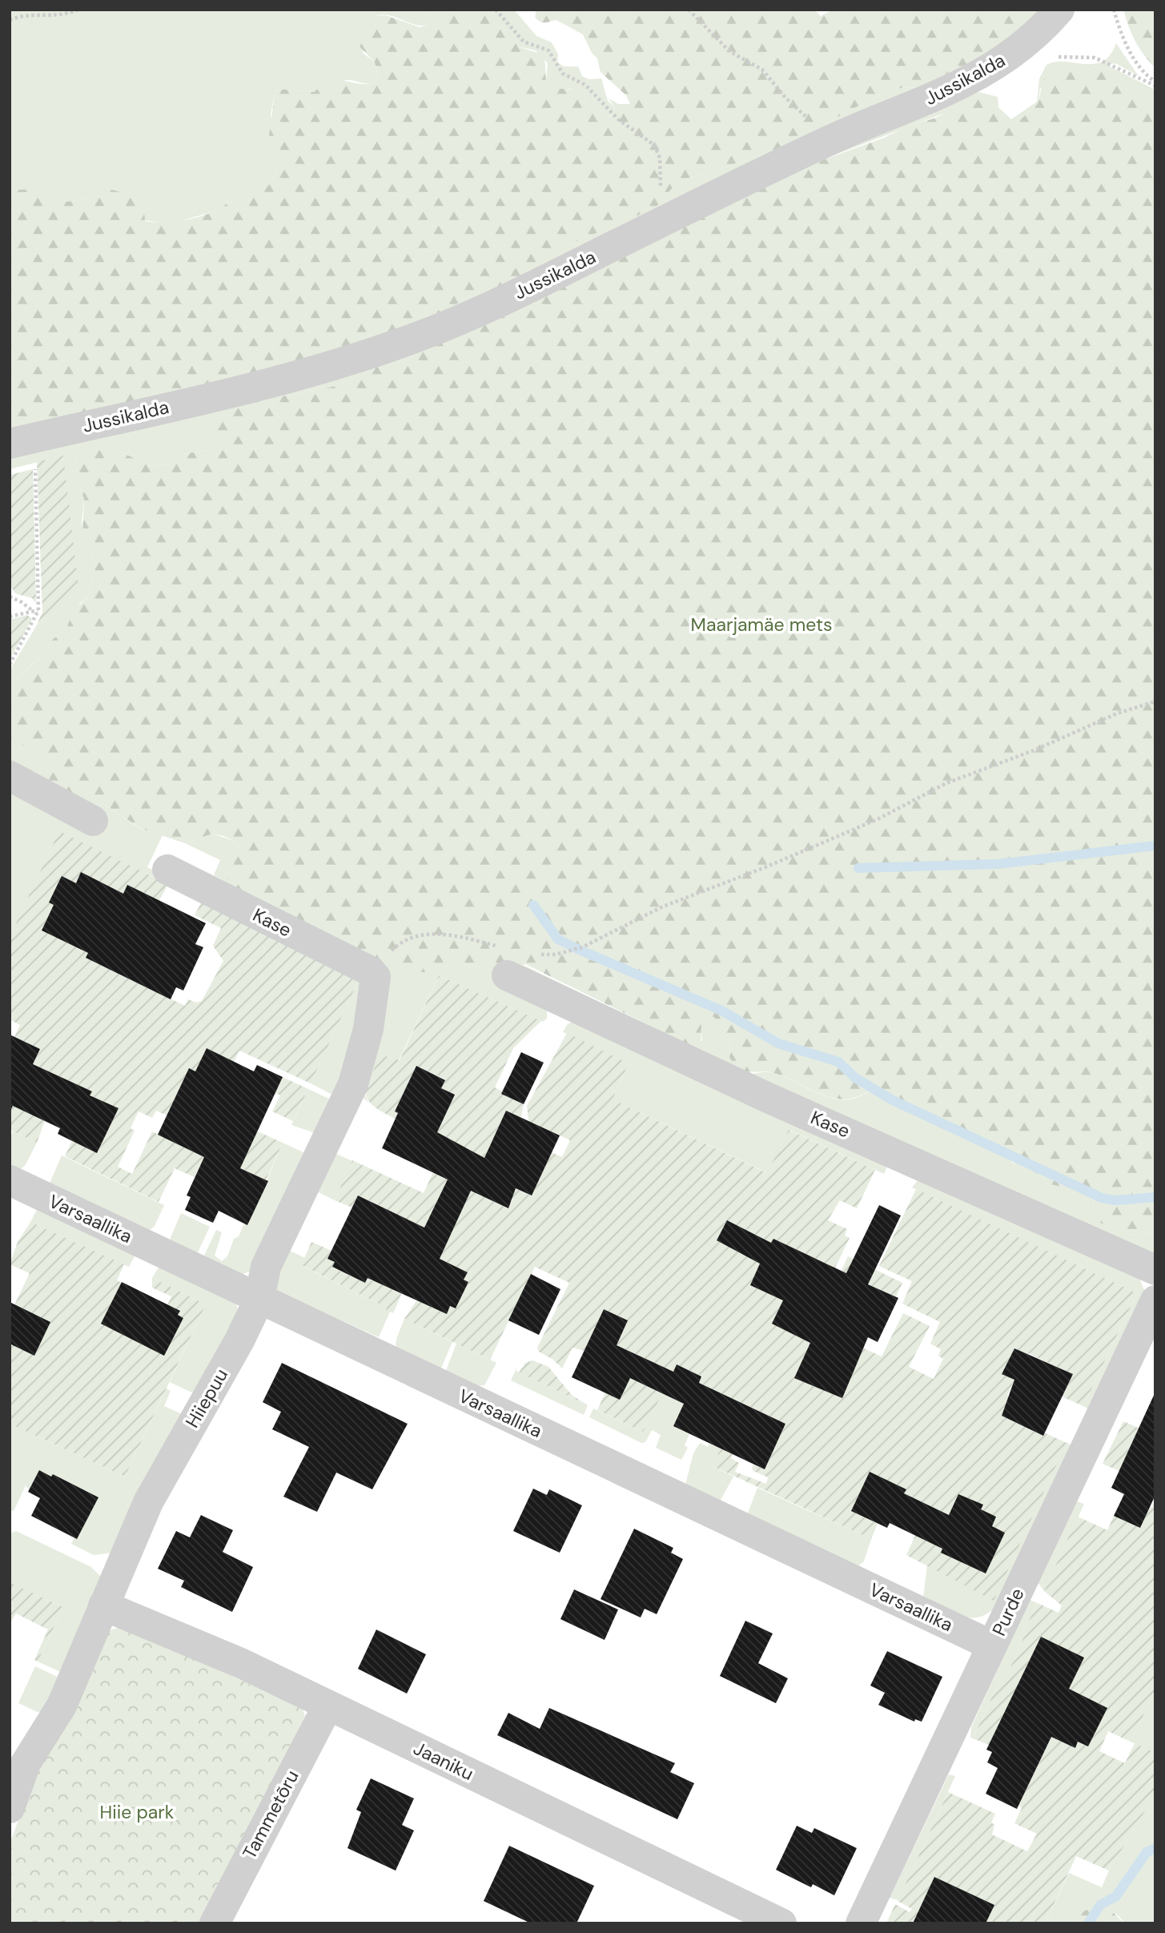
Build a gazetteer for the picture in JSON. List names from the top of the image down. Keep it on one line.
{"streets":{"street":["Jussikalda","Kase","Varsaallika","Hiiepuu","Purde","Jaaniku","Tammetõru"]},"crossings":[["Kase","Hiiepuu"],["Varsaallika","Hiiepuu"],["Varsaallika","Purde"],["Hiiepuu","Jaaniku"],["Jaaniku","Tammetõru"]],"parks":["Maarjamäe mets","Hiie park"]}
